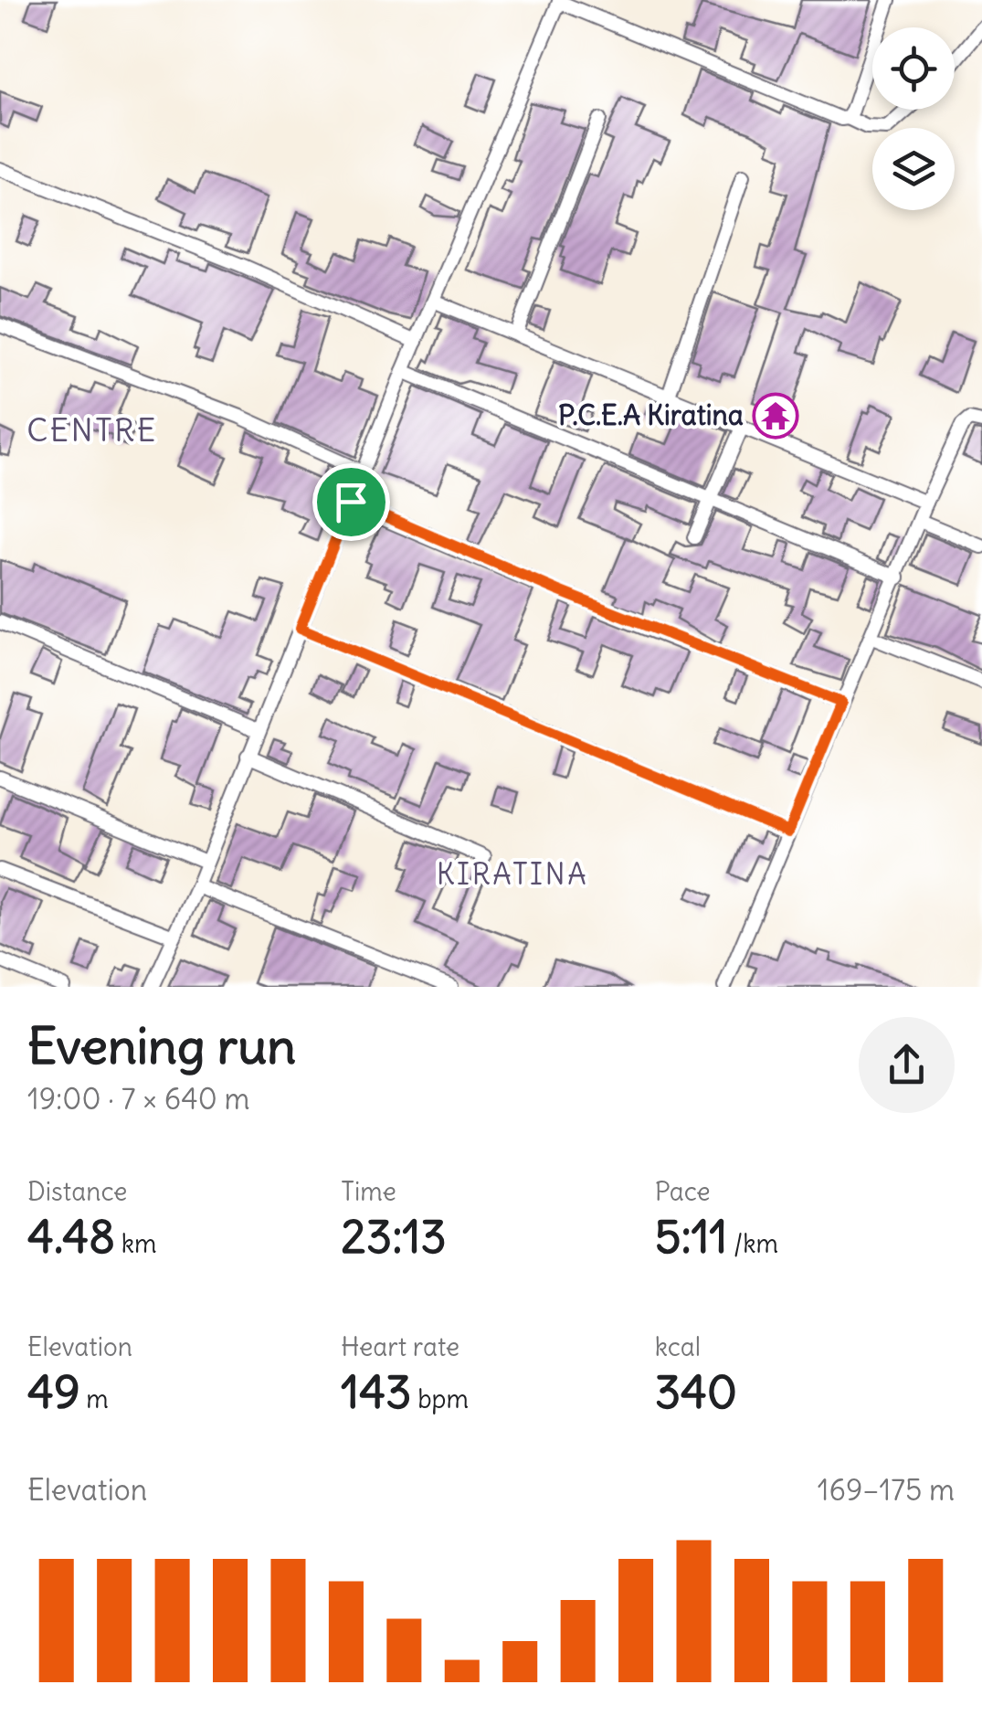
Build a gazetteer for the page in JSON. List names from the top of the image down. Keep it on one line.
{"districts":["CENTRE","KIRATINA"],"places":{"temple":["P.C.E.A Kiratina"]},"page":{"heading":["Evening run","19:00 · 7 × 640 m"],"stats":[["Distance","4.48 km"],["Time","23:13"],["Pace","5:11 /km"],["Elevation","49 m"],["Heart rate","143 bpm"],["kcal","340"]],"chart":["Elevation","169–175 m"]}}
